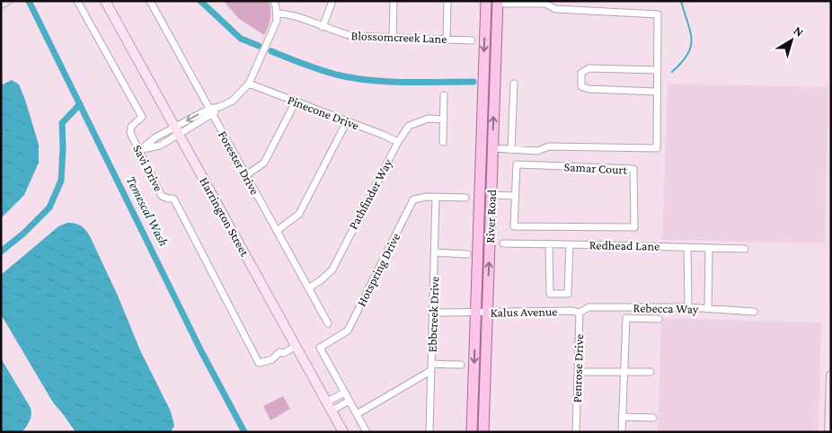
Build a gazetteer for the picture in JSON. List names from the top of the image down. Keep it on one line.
{"streets":{"main road":["River Road"],"street":["Blossomcreek Lane","Pinecone Drive","Forester Drive","Savi Drive","Samar Court","Pathfinder Way","Harrington Street","Redhead Lane","Hotspring Drive","Rebecca Way","Kalus Avenue","Ebbcreek Drive","Penrose Drive"]},"crossings":[["Pinecone Drive","Pathfinder Way"],["Forester Drive","Pathfinder Way"],["Savi Drive","Harrington Street"],["River Road","Kalus Avenue"],["Hotspring Drive","Ebbcreek Drive"],["Rebecca Way","Kalus Avenue"],["Rebecca Way","Penrose Drive"],["Kalus Avenue","Ebbcreek Drive"],["Kalus Avenue","Penrose Drive"]],"water":["Temescal Wash"],"north":"top right"}
